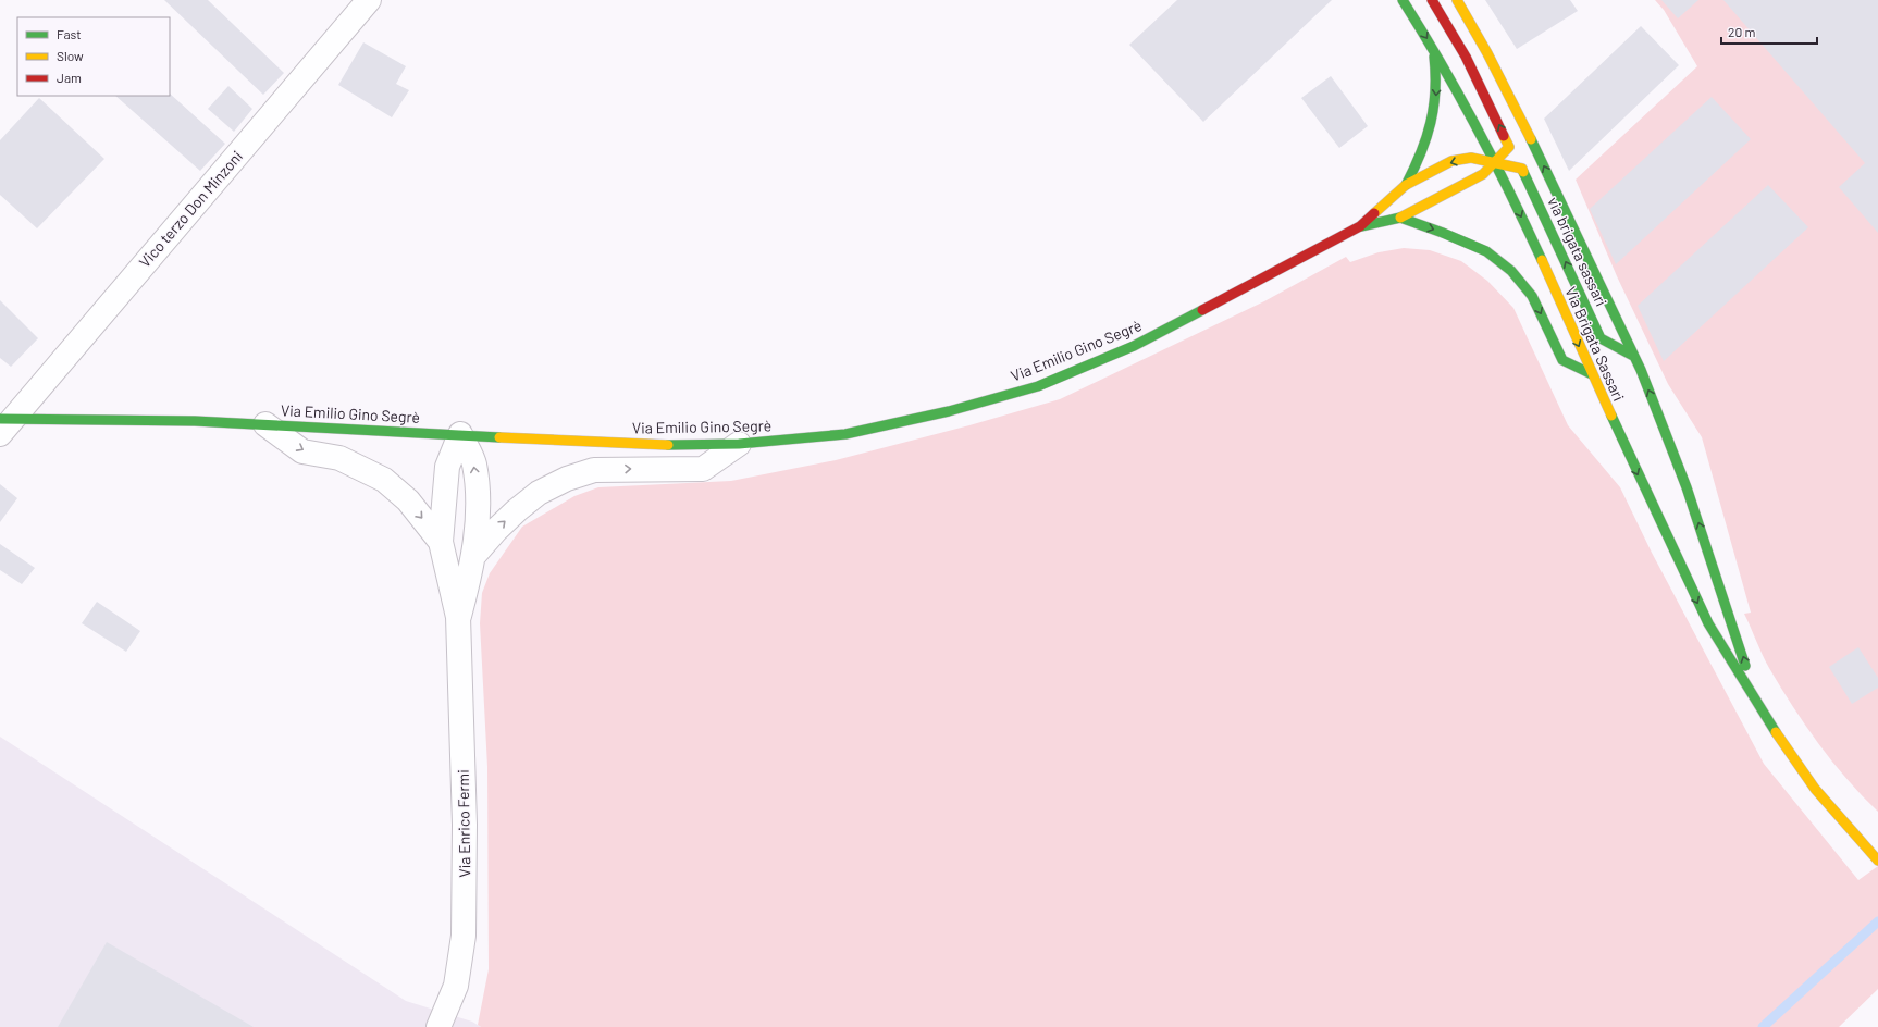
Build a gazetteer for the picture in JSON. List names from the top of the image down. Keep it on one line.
{"streets":{"street":["Vico terzo Don Minzoni","via brigata sassari","Via Brigata Sassari","Via Emilio Gino Segrè","Via Enrico Fermi"]},"crossings":[["Vico terzo Don Minzoni","Via Emilio Gino Segrè"],["via brigata sassari","Via Brigata Sassari"]],"legend":["Fast","Slow","Jam"],"scale_bar":"20 m"}
